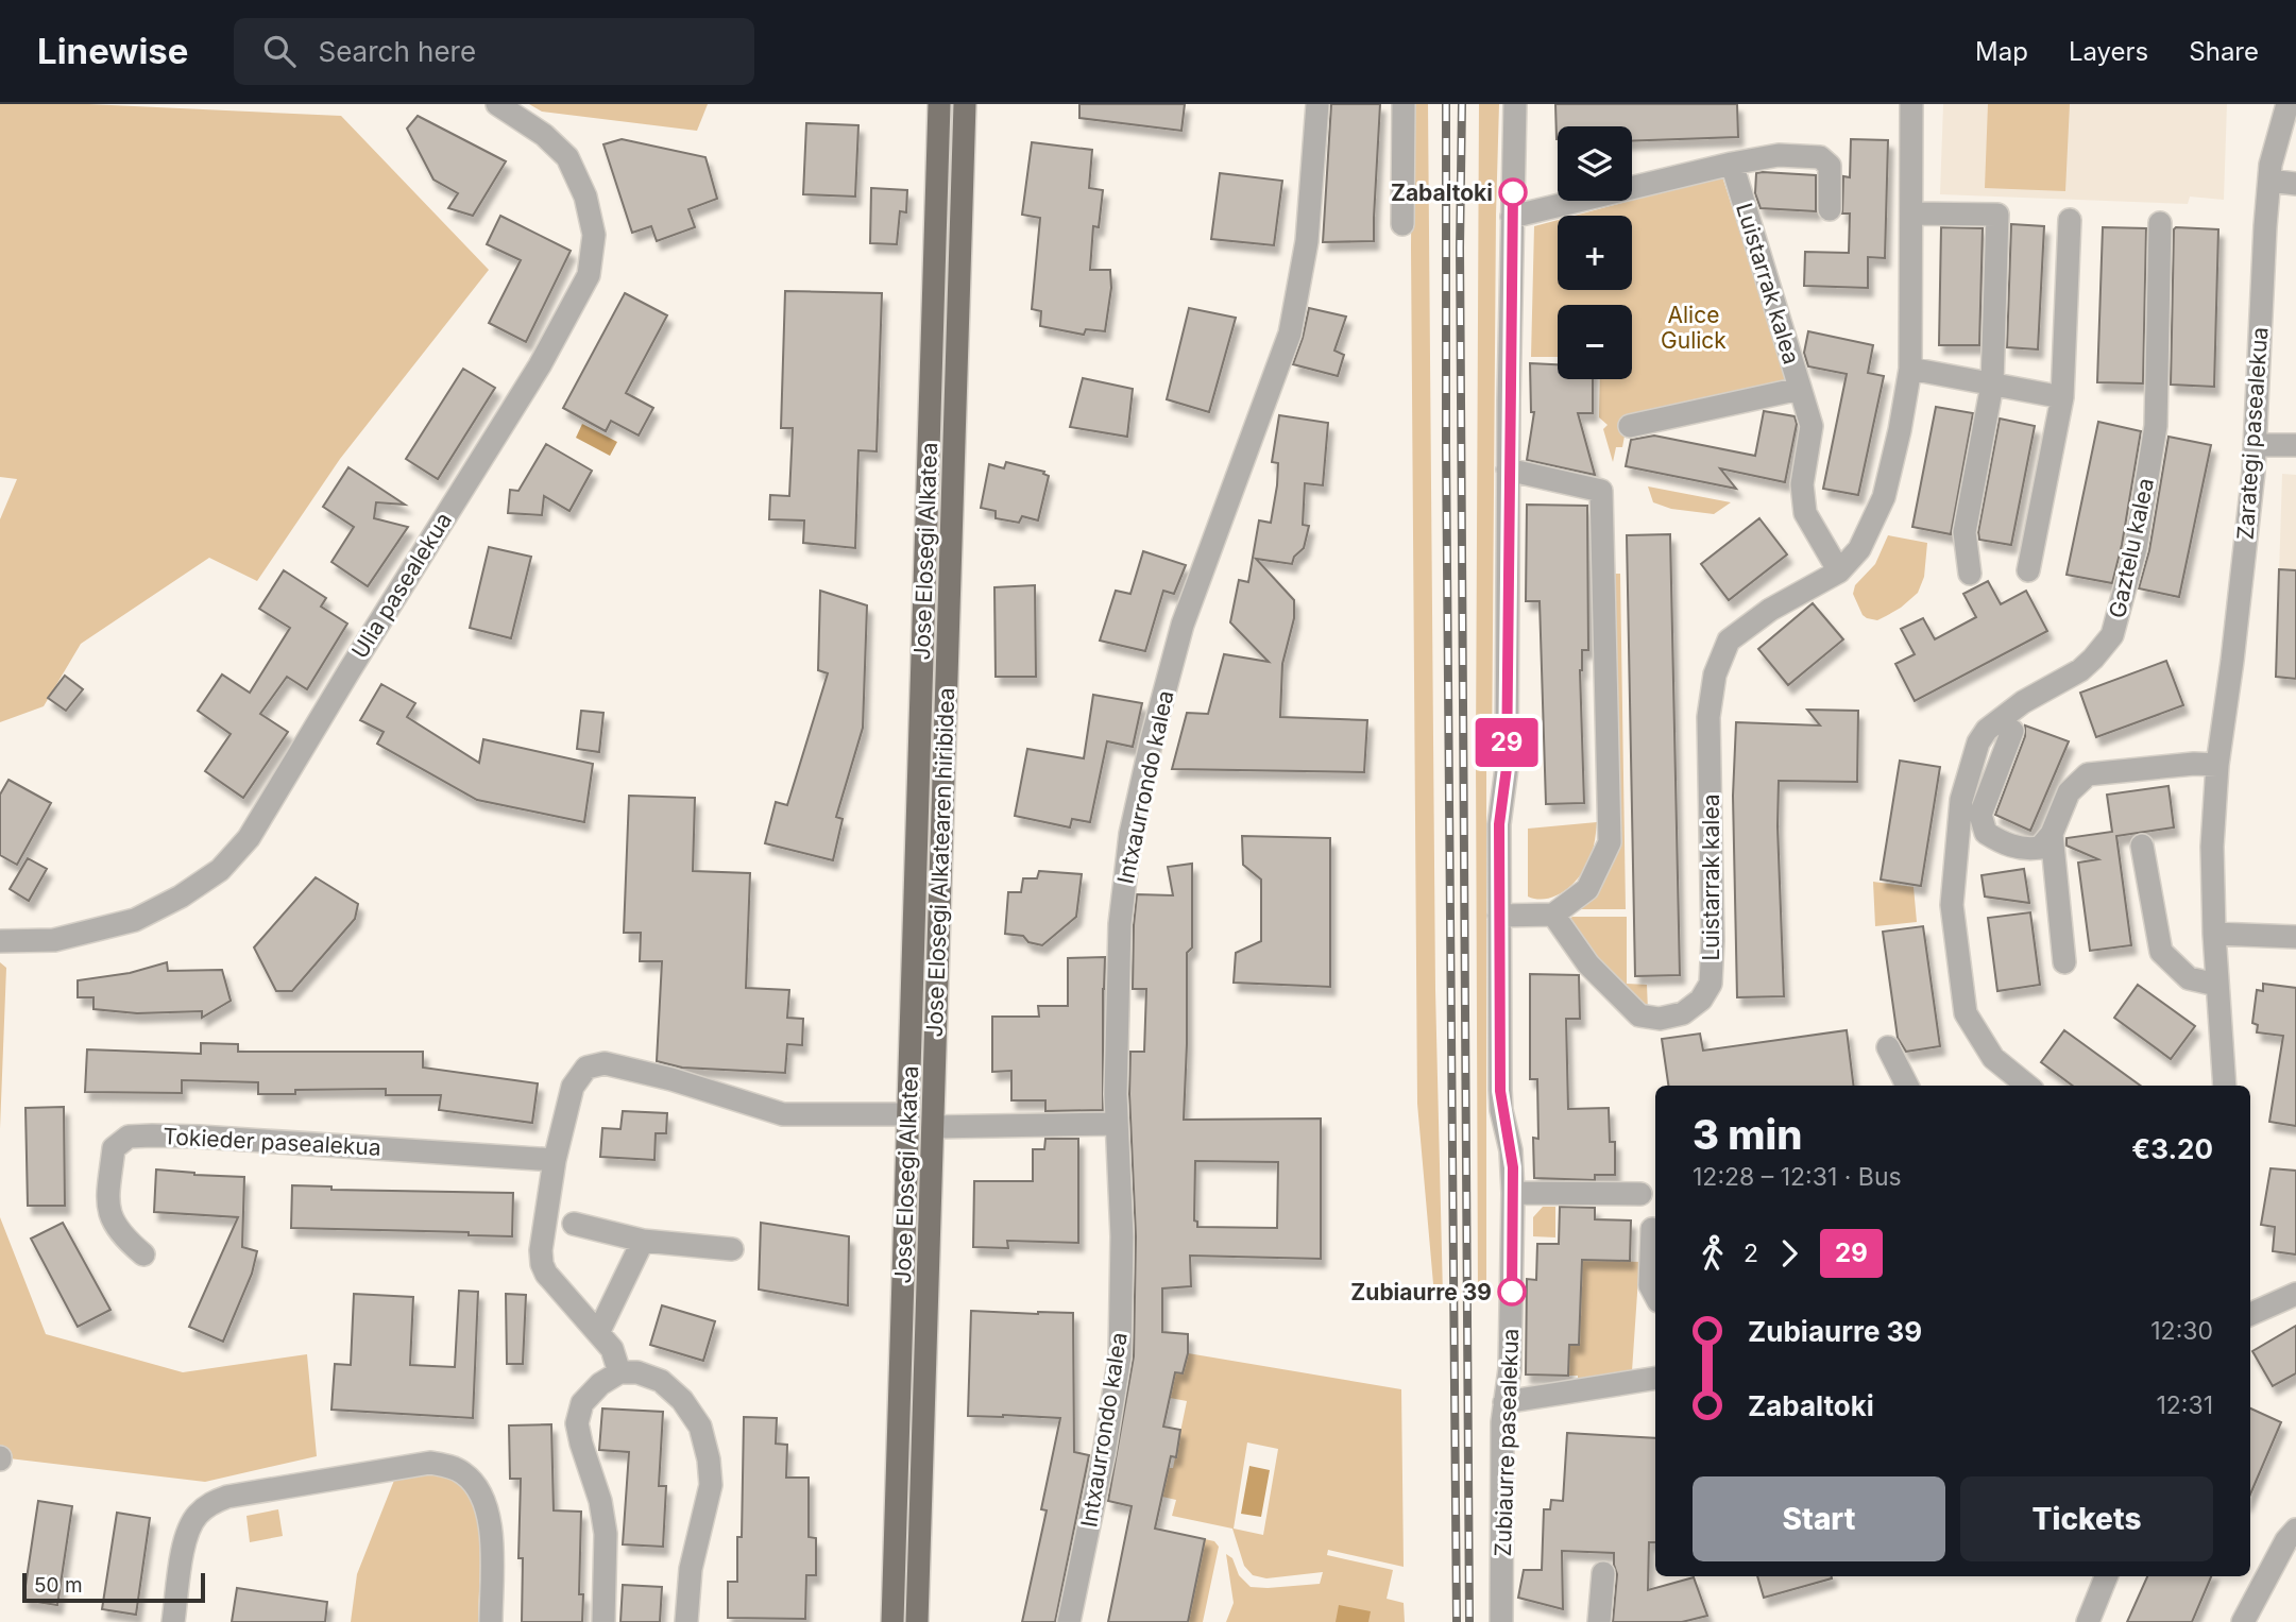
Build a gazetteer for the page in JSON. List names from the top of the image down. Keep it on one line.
{"streets":{"main road":["Jose Elosegi Alkatea","Jose Elosegi Alkatearen hiribidea"],"street":["Luistarrak kalea","Zarategi pasealekua","Gaztelu kalea","Ulia pasealekua","Intxaurrondo kalea","Tokieder pasealekua","Zubiaurre pasealekua"]},"parks":["Alice Gulick"],"places":["Zabaltoki","Zubiaurre 39"],"lines":["bus line 29"],"scale_bar":"50 m","page":{"header":"Linewise","search":"Search here","nav":["Map","Layers","Share"],"on_map":"29","map_buttons":["+","−"],"heading":["3 min","12:28 – 12:31 · Bus","€3.20"],"legs":["2","29"],"list":[{"name":"Zubiaurre 39","value":"12:30"},{"name":"Zabaltoki","value":"12:31"}],"buttons":["Start","Tickets"],"scale":"50 m"}}
